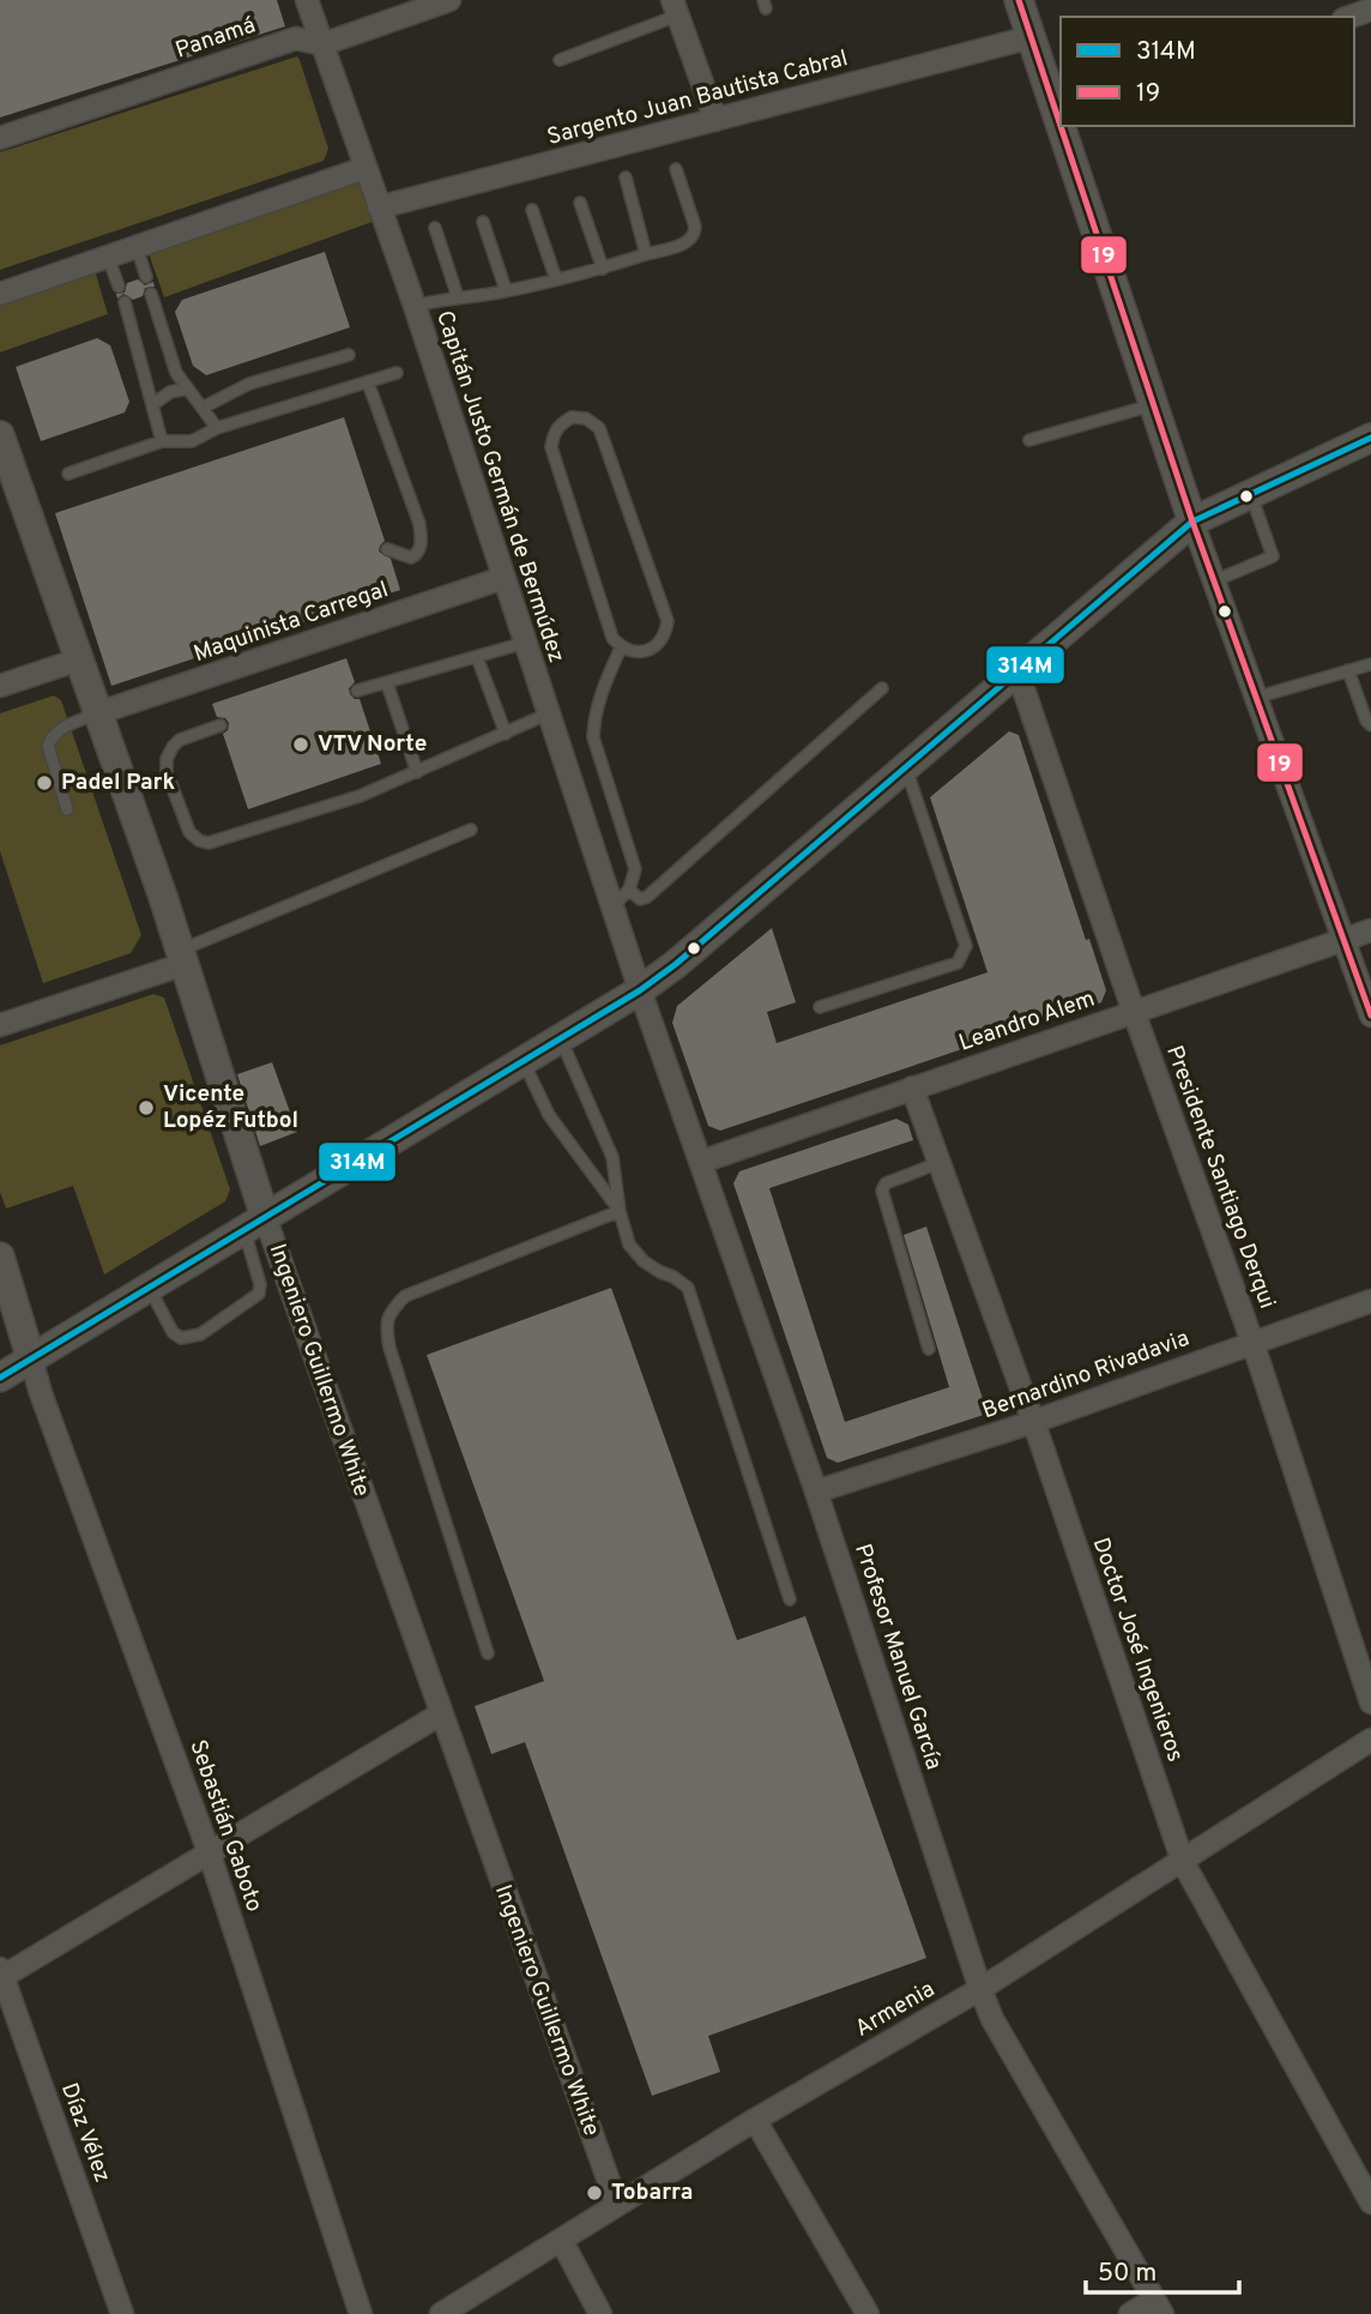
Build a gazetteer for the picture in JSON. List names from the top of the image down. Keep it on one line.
{"streets":{"main road":["Ingeniero Guillermo White"],"street":["Panamá","Sargento Juan Bautista Cabral","Capitán Justo Germán de Bermúdez","Maquinista Carregal","Leandro Alem","Presidente Santiago Derqui","Bernardino Rivadavia","Doctor José Ingenieros","Profesor Manuel García","Sebastián Gaboto","Armenia","Díaz Vélez"]},"crossings":[["Panamá","Capitán Justo Germán de Bermúdez"],["Sargento Juan Bautista Cabral","Capitán Justo Germán de Bermúdez"],["Capitán Justo Germán de Bermúdez","Maquinista Carregal"],["Capitán Justo Germán de Bermúdez","Profesor Manuel García"],["Maquinista Carregal","Ingeniero Guillermo White"],["Leandro Alem","Presidente Santiago Derqui"],["Leandro Alem","Doctor José Ingenieros"],["Leandro Alem","Profesor Manuel García"],["Presidente Santiago Derqui","Bernardino Rivadavia"],["Ingeniero Guillermo White","Armenia"],["Bernardino Rivadavia","Doctor José Ingenieros"],["Bernardino Rivadavia","Profesor Manuel García"],["Doctor José Ingenieros","Armenia"],["Profesor Manuel García","Armenia"]],"places":["VTV Norte","Padel Park","Vicente Lopéz Futbol","Tobarra"],"lines":["transit line 19","transit line 314M"],"legend":["314M","19"],"scale_bar":"50 m"}
